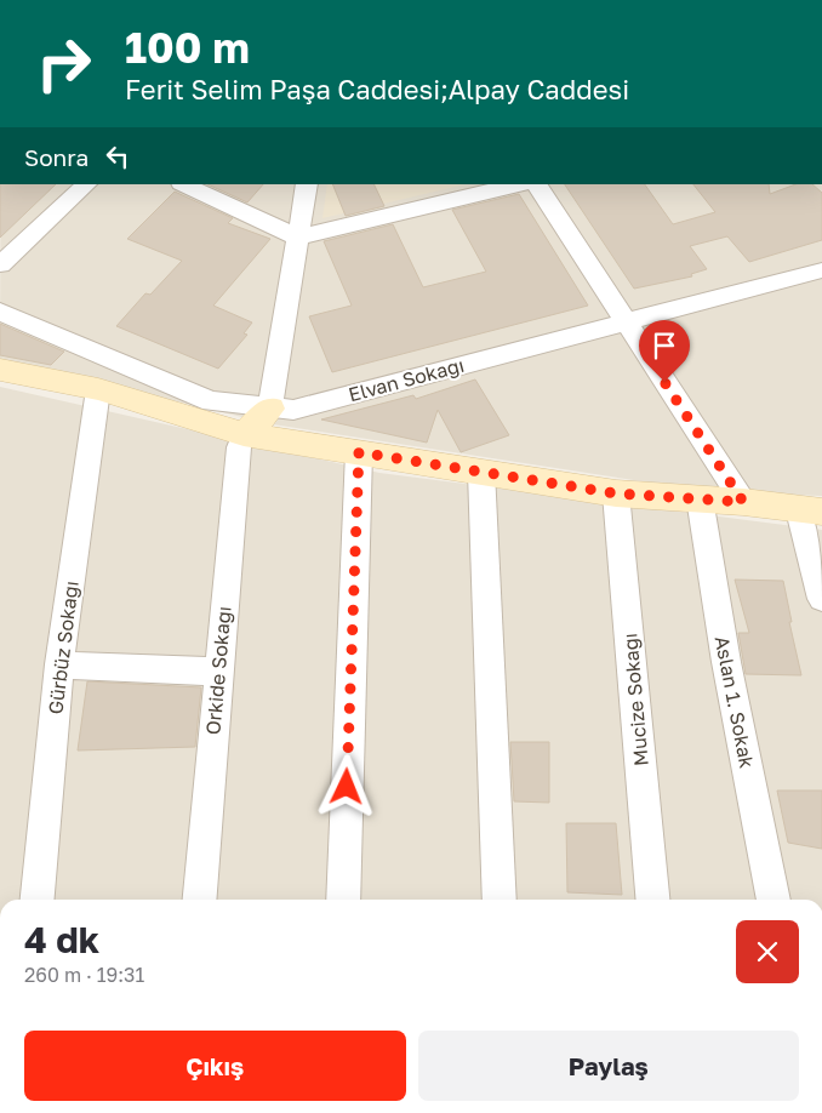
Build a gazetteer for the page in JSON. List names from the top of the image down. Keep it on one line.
{"streets":{"street":["Elvan Sokağı","Gürbüz Sokağı","Orkide Sokağı","Mucize Sokağı","Aslan 1. Sokak"]},"page":{"turn":["100 m","Ferit Selim Paşa Caddesi;Alpay Caddesi"],"then":"Sonra","heading":["4 dk","260 m · 19:31"],"buttons":["Çıkış","Paylaş"]}}
